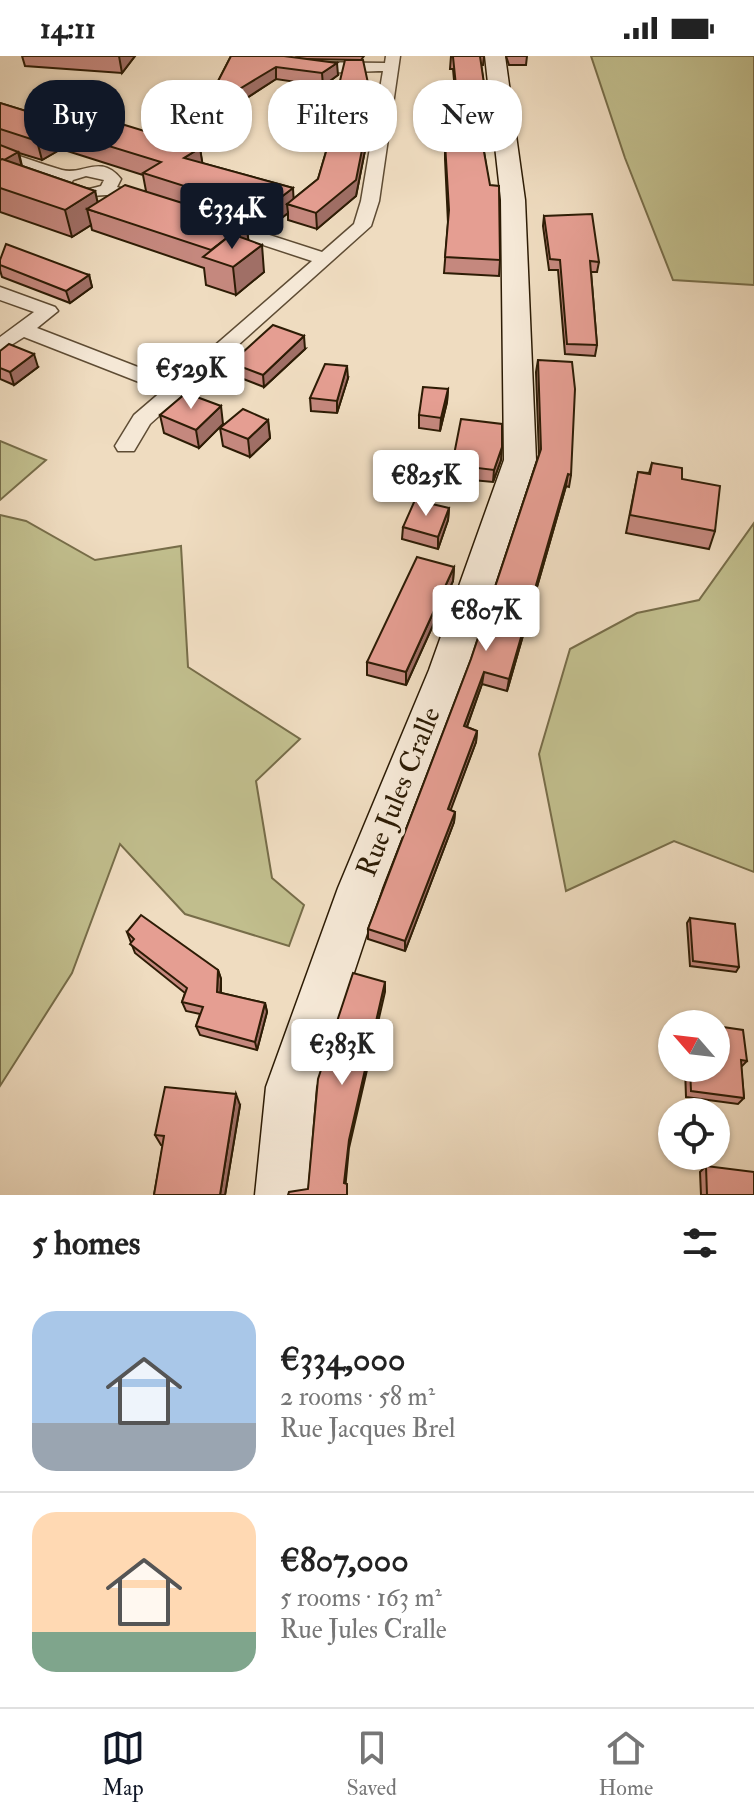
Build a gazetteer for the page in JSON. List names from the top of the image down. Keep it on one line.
{"streets":{"street":["Rue Jules Cralle"]},"north":"top left","page":{"status":"14:11","chip":["Buy","Rent","Filters","New"],"price":["€334K","€529K","€825K","€807K","€383K"],"heading":"5 homes","list":[{"name":"€334,000","note":"2 rooms · 58 m² · Rue Jacques Brel"},{"name":"€807,000","note":"5 rooms · 163 m² · Rue Jules Cralle"}],"tabs":["Map","Saved","Home"]}}
